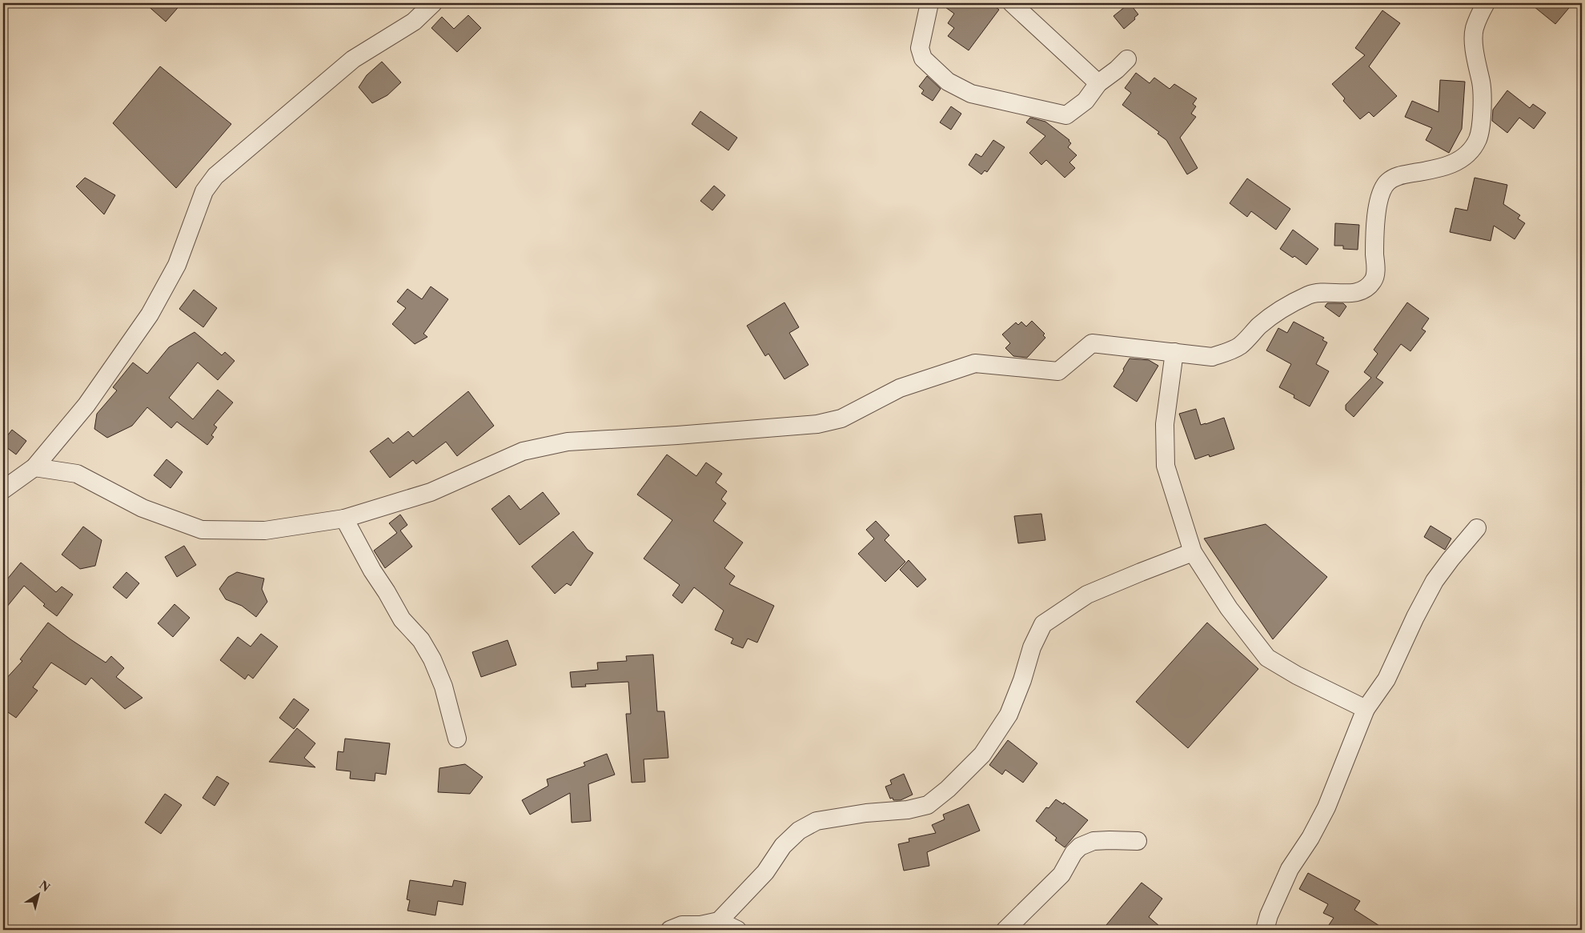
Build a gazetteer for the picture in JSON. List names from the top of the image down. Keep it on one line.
{"north":"top right"}
